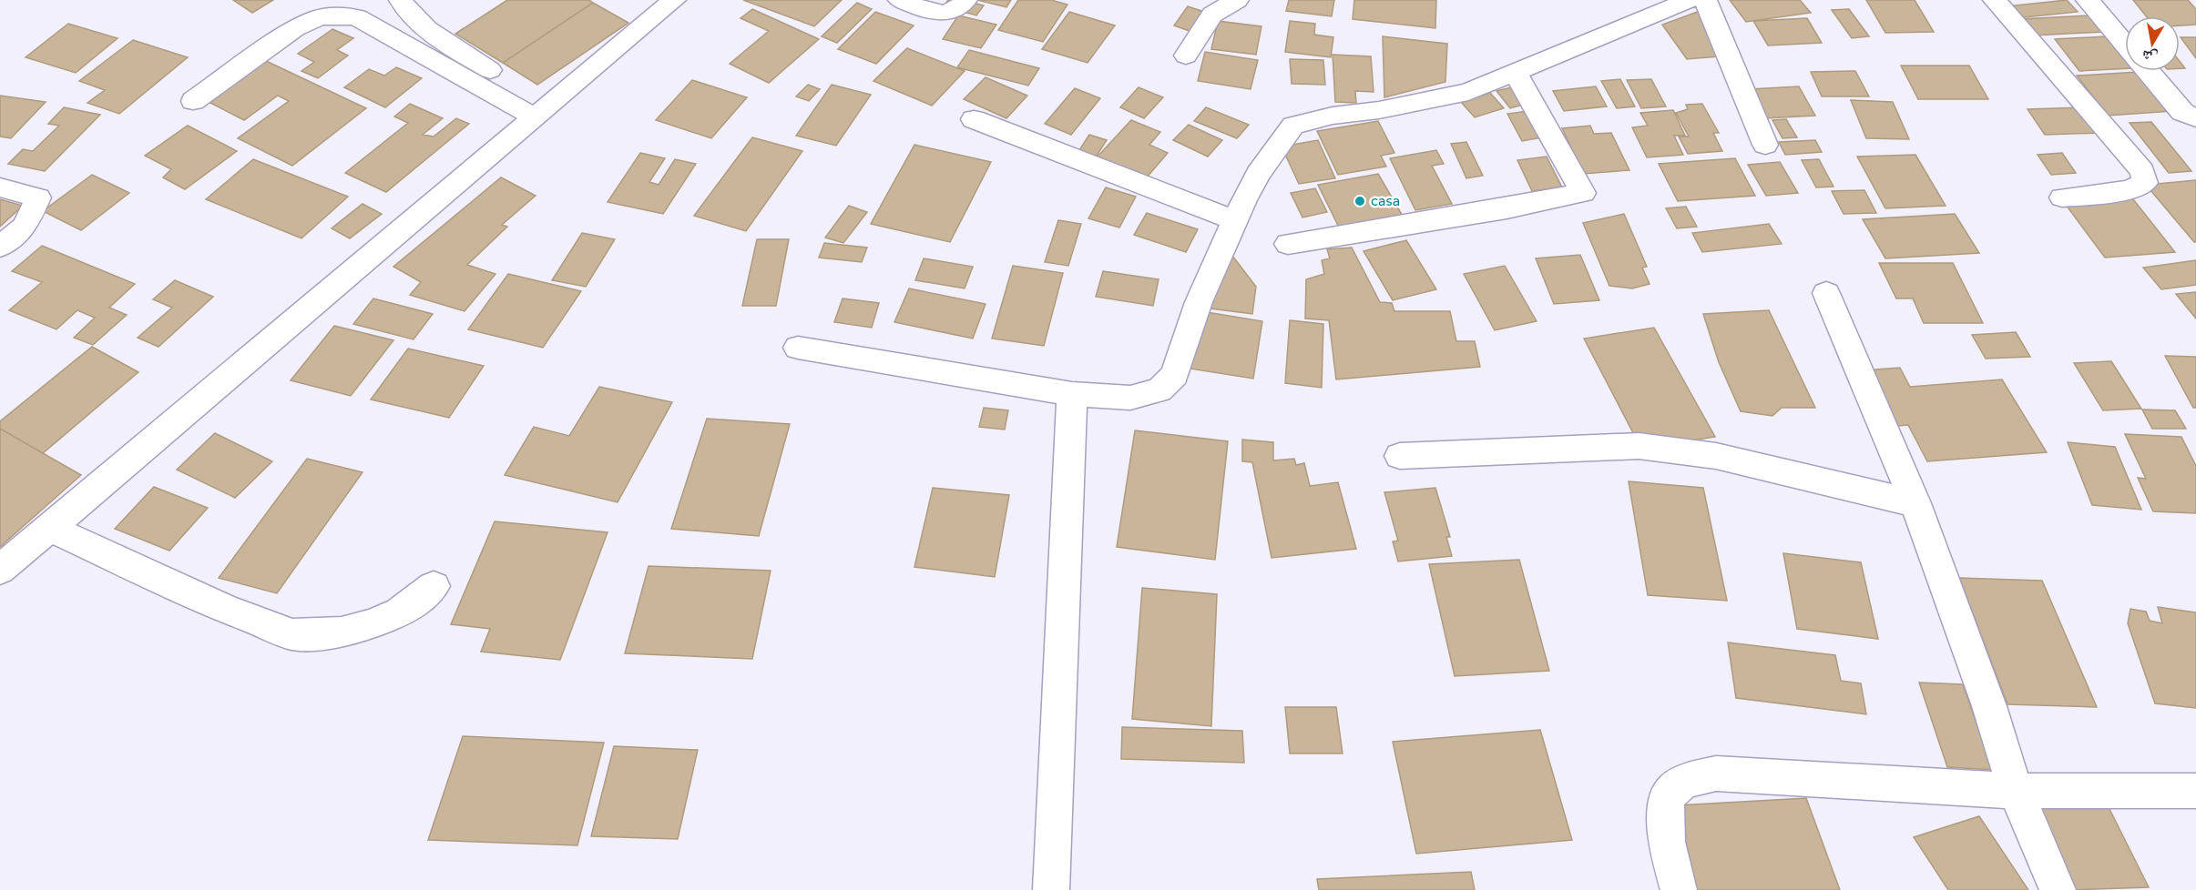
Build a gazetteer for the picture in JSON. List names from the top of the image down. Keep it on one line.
{"places":["casa"],"north":"bottom"}
